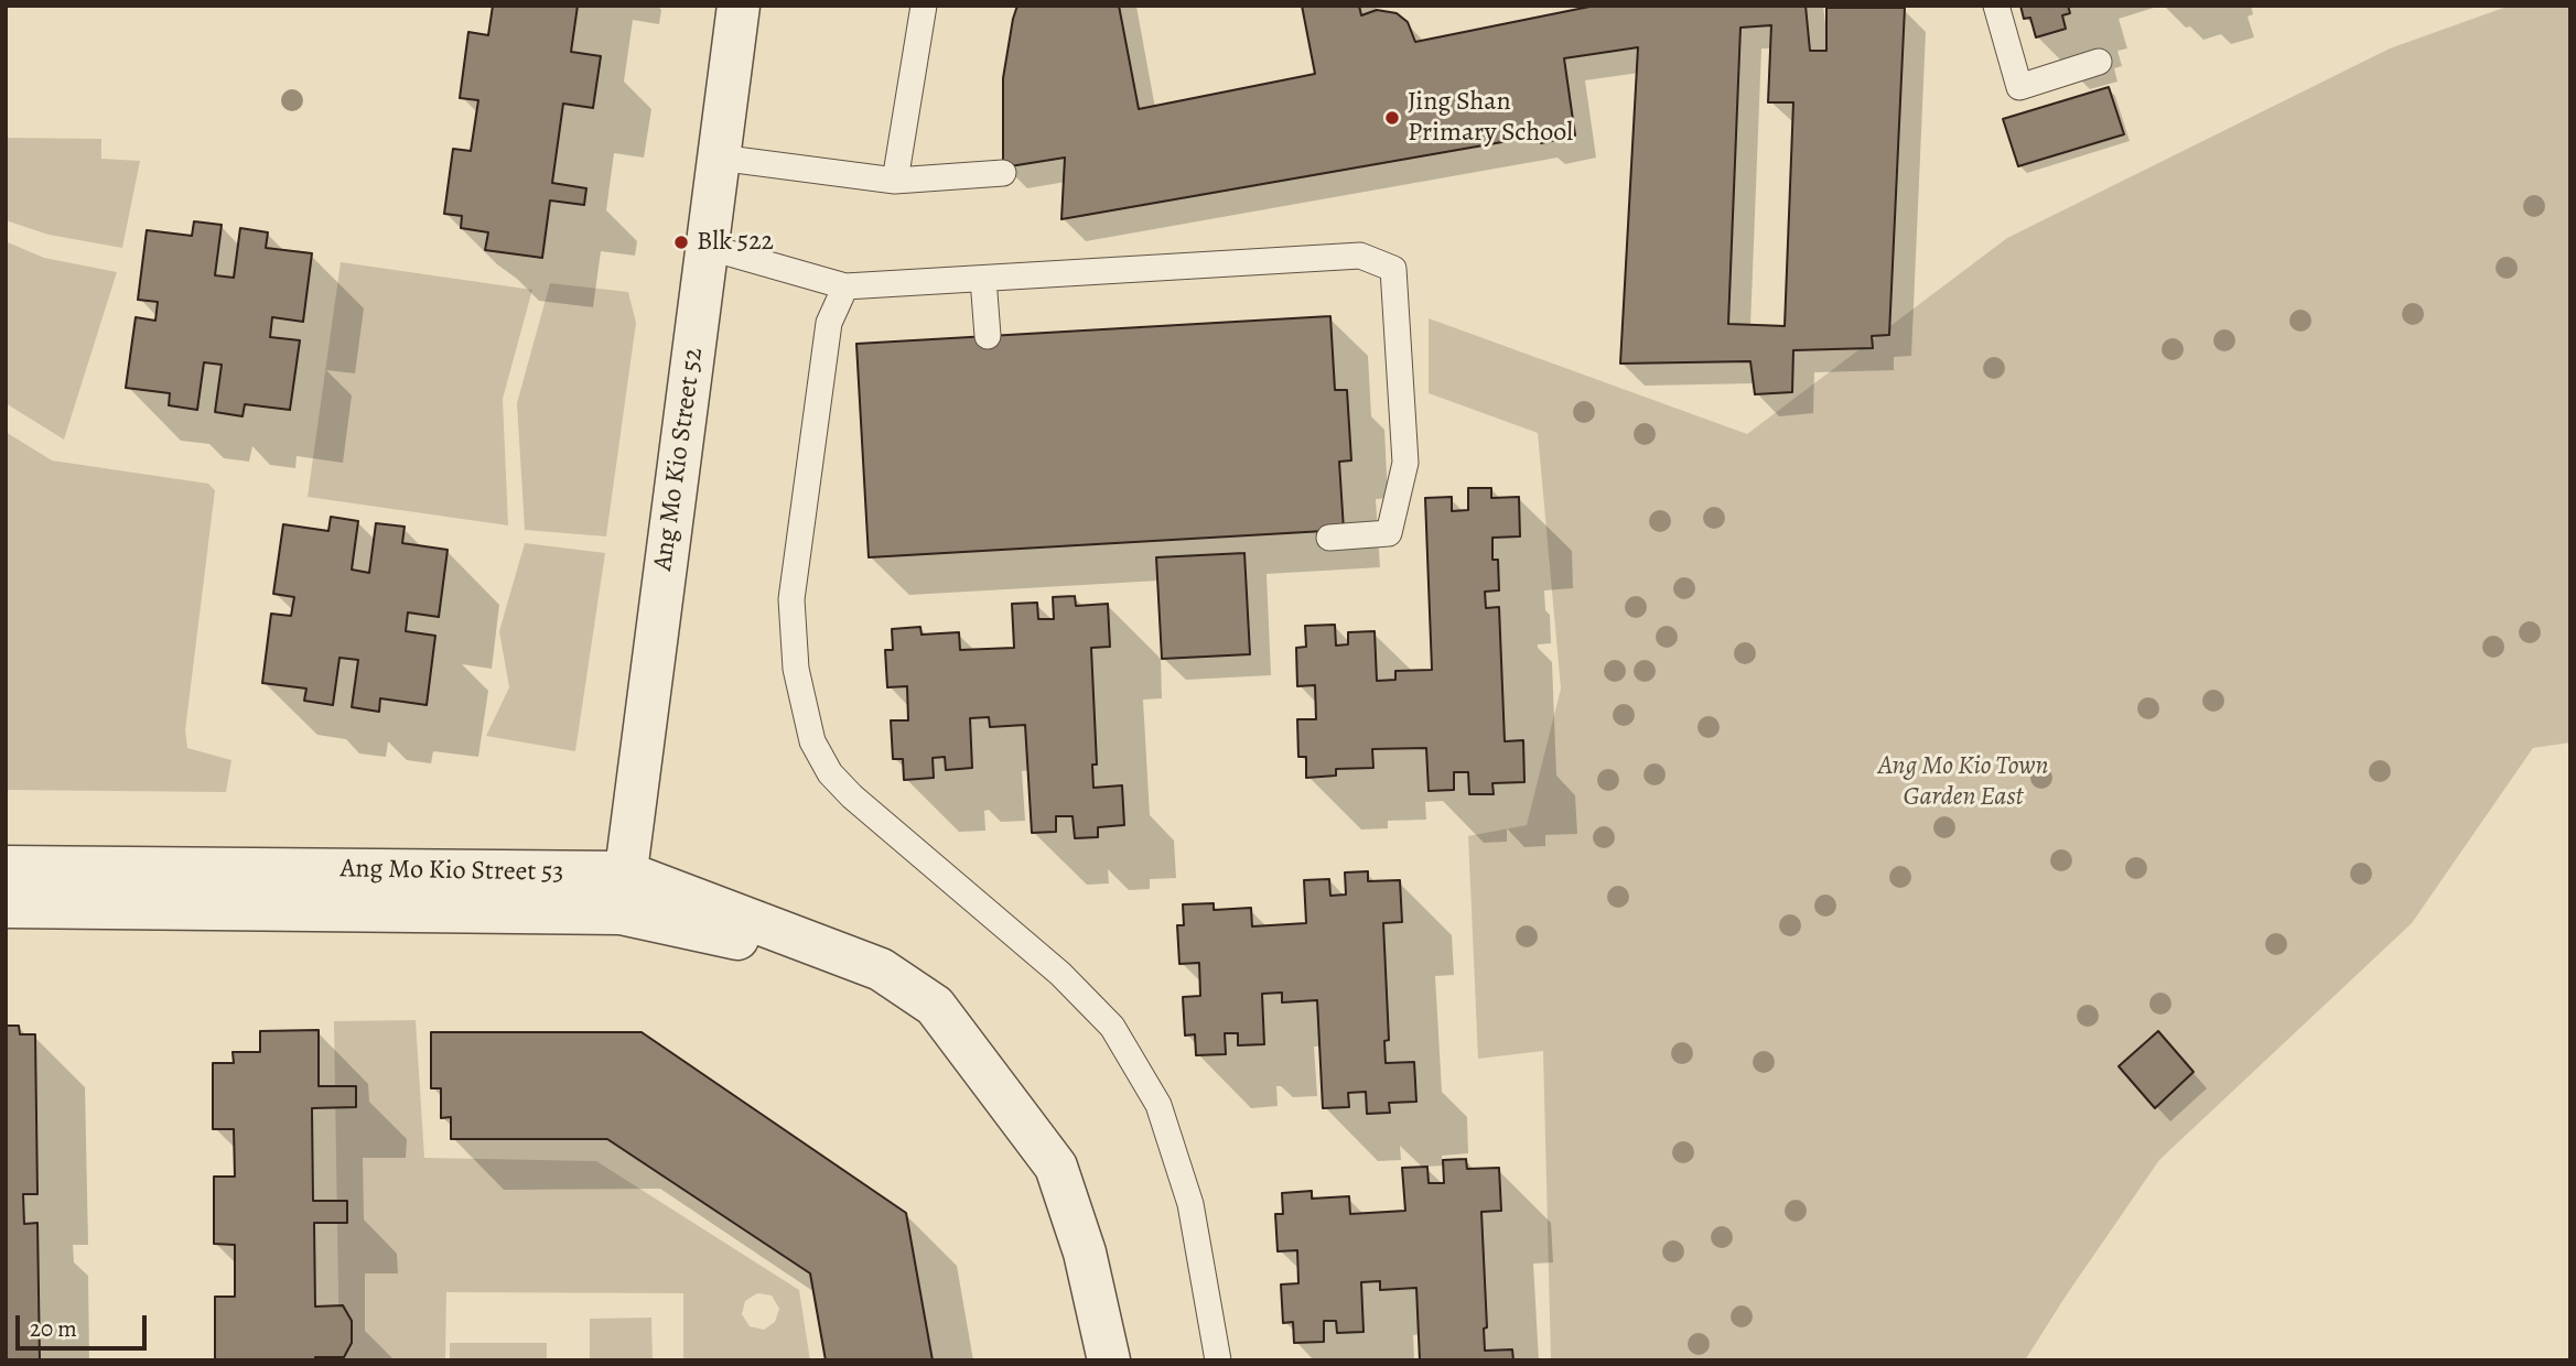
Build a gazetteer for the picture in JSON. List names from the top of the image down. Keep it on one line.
{"streets":{"street":["Ang Mo Kio Street 52","Ang Mo Kio Street 53"]},"crossings":[["Ang Mo Kio Street 52","Ang Mo Kio Street 53"]],"parks":["Ang Mo Kio Town Garden East"],"places":["Jing Shan Primary School","Blk 522"],"scale_bar":"20 m"}
